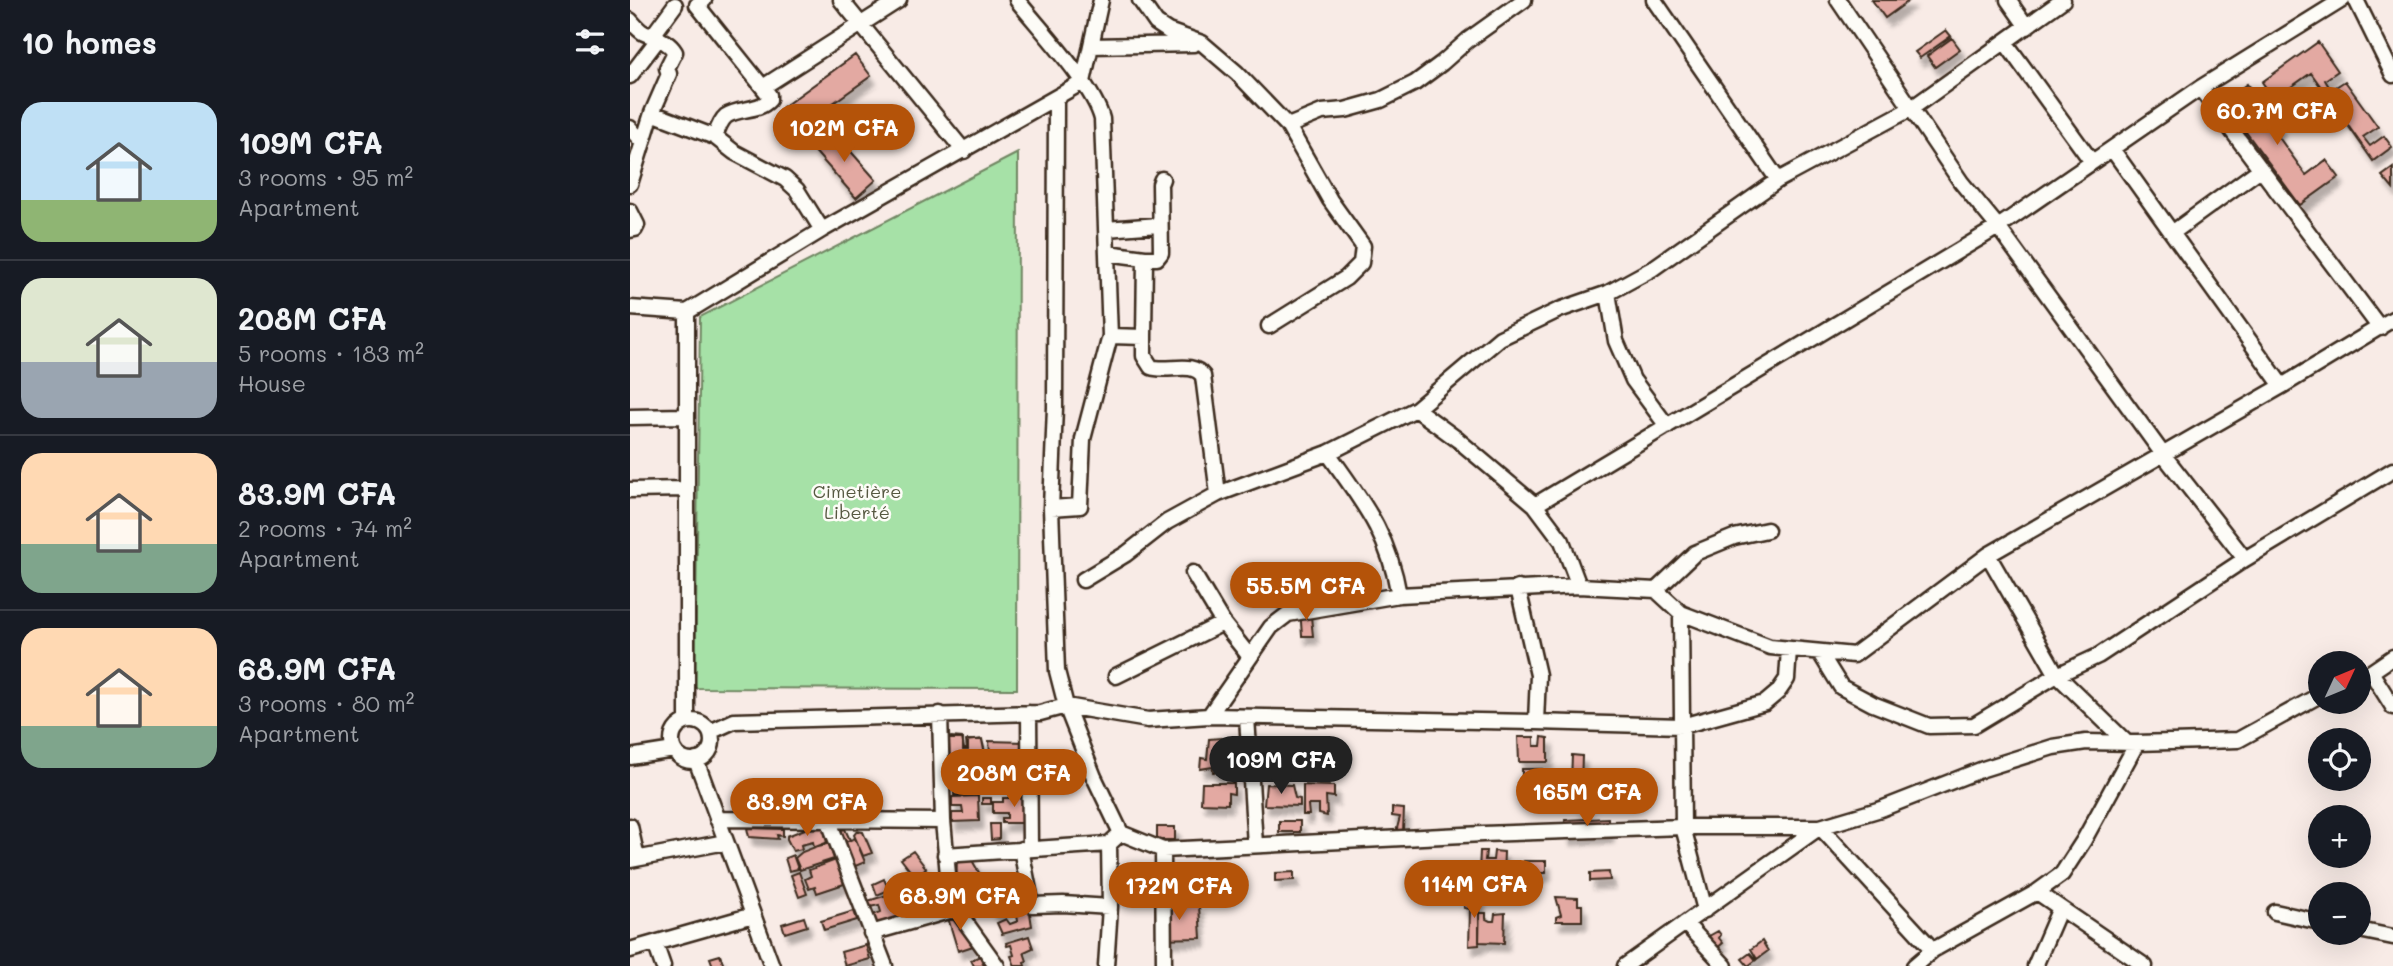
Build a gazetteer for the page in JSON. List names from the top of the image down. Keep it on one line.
{"parks":["Cimetière Liberté"],"north":"top right","page":{"heading":"10 homes","list":[{"name":"109M CFA","note":"3 rooms · 95 m² · Apartment"},{"name":"208M CFA","note":"5 rooms · 183 m² · House"},{"name":"83.9M CFA","note":"2 rooms · 74 m² · Apartment"},{"name":"68.9M CFA","note":"3 rooms · 80 m² · Apartment"}],"price":["60.7M CFA","102M CFA","55.5M CFA","109M CFA","208M CFA","165M CFA","83.9M CFA","114M CFA","172M CFA","68.9M CFA"],"map_buttons":["+","−"]}}
